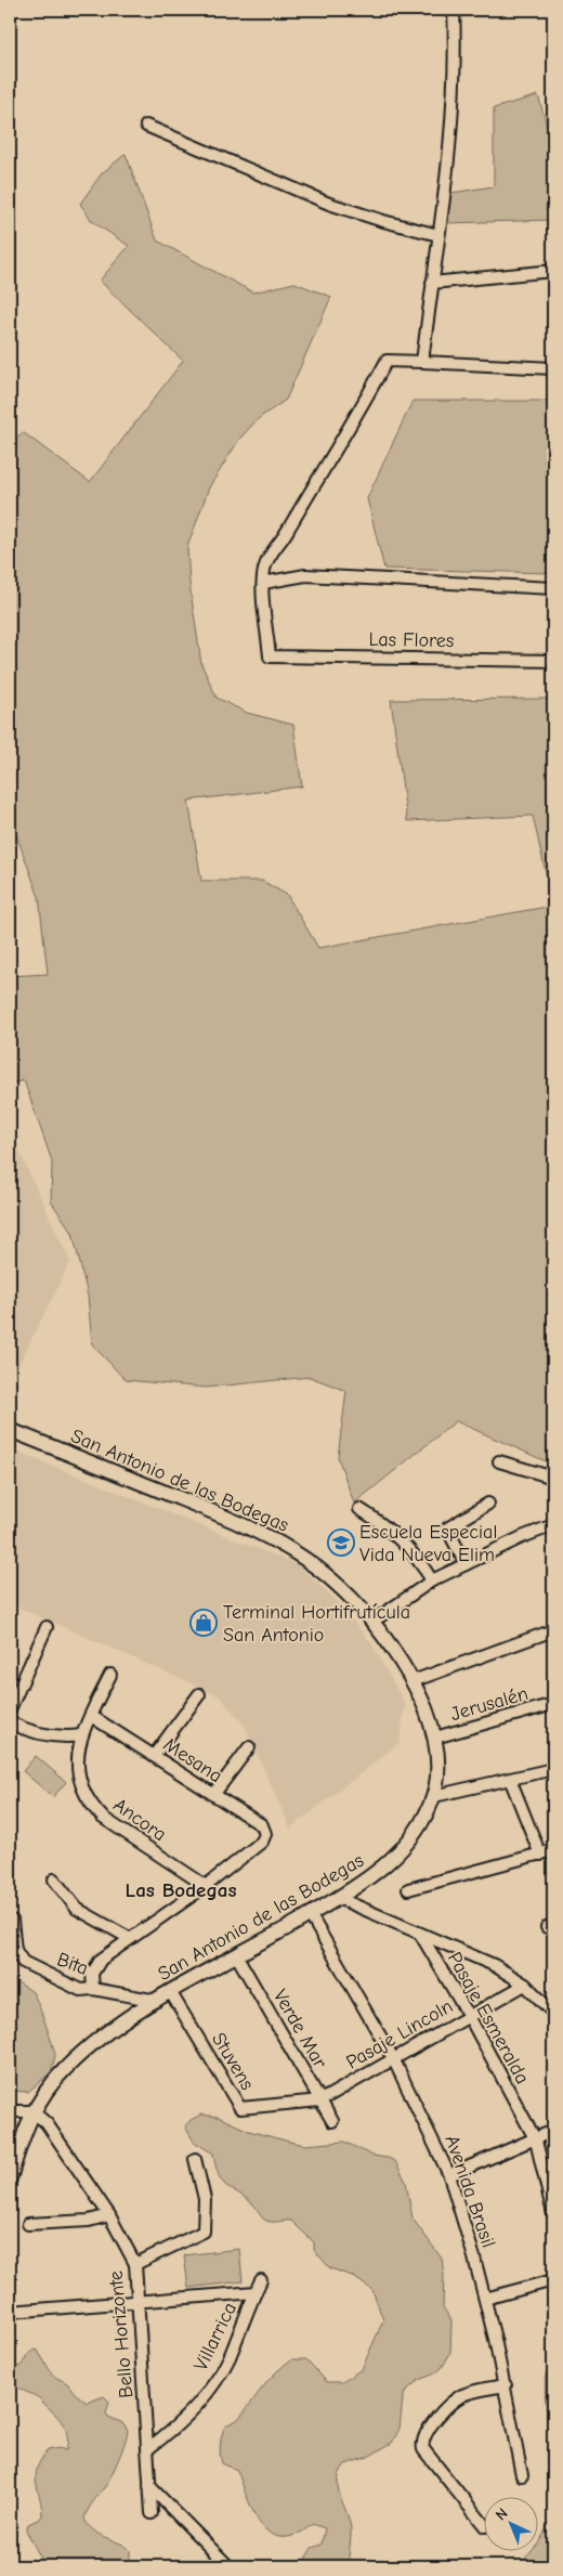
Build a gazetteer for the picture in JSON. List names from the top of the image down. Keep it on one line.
{"streets":{"street":["Las Flores","San Antonio de las Bodegas","Jerusalén","Mesana","Ancora","Bita","Pasaje Esmeralda","Verde Mar","Pasaje Lincoln","Stuvens","Avenida Brasil","Bello Horizonte","Villarrica"]},"crossings":[["San Antonio de las Bodegas","Jerusalén"],["San Antonio de las Bodegas","Bita"],["San Antonio de las Bodegas","Verde Mar"],["San Antonio de las Bodegas","Stuvens"],["San Antonio de las Bodegas","Avenida Brasil"],["San Antonio de las Bodegas","Bello Horizonte"],["Mesana","Ancora"],["Pasaje Esmeralda","Pasaje Lincoln"],["Verde Mar","Pasaje Lincoln"],["Verde Mar","Stuvens"],["Pasaje Lincoln","Stuvens"],["Pasaje Lincoln","Avenida Brasil"],["Bello Horizonte","Villarrica"]],"districts":["Las Bodegas"],"places":{"school or university":["Escuela Especial Vida Nueva Elim"],"shop":["Terminal Hortifrutícula San Antonio"]},"north":"top left"}
